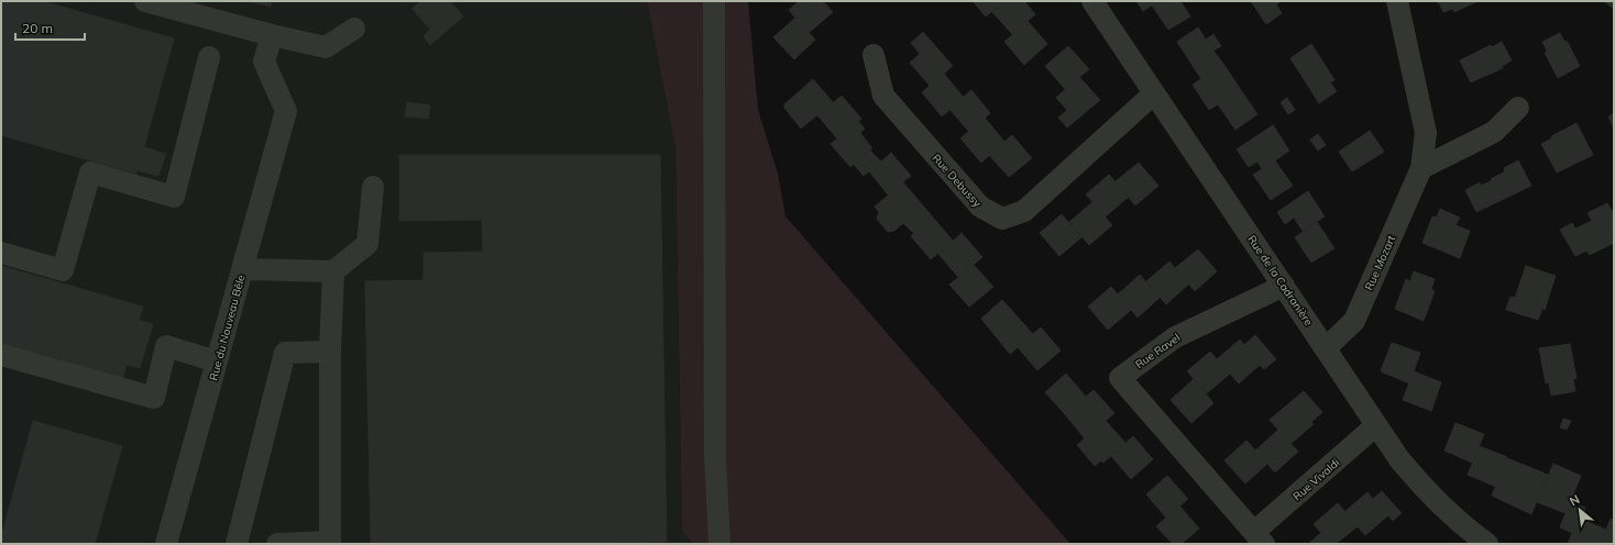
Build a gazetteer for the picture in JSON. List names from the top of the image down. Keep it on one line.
{"streets":{"street":["Rue Debussy","Rue Mozart","Rue de la Cadranière","Rue du Nouveau Bêle","Rue Ravel","Rue Vivaldi"]},"crossings":[["Rue Debussy","Rue de la Cadranière"],["Rue Mozart","Rue de la Cadranière"],["Rue de la Cadranière","Rue Ravel"],["Rue de la Cadranière","Rue Vivaldi"],["Rue Ravel","Rue Vivaldi"]],"scale_bar":"20 m","north":"top left"}
